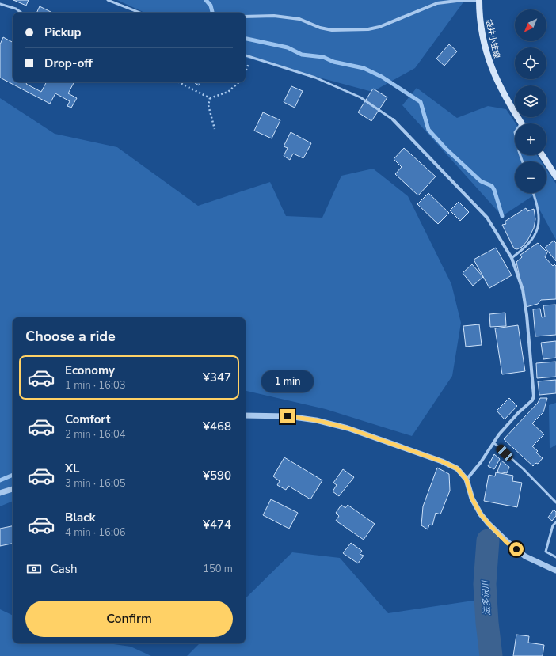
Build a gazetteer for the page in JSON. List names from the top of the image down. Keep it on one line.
{"streets":{"main road":["袋井小笠線"]},"water":["法多沢川"],"north":"bottom left","page":{"map_buttons":["+","−"],"banner":["Pickup","Drop-off"],"heading":"Choose a ride","list":[{"name":"Economy","note":"1 min · 16:03","value":"¥347"},{"name":"Comfort","note":"2 min · 16:04","value":"¥468"},{"name":"XL","note":"3 min · 16:05","value":"¥590"},{"name":"Black","note":"4 min · 16:06","value":"¥474"}],"bubble":"1 min","pay":["Cash","150 m"],"buttons":"Confirm"}}
